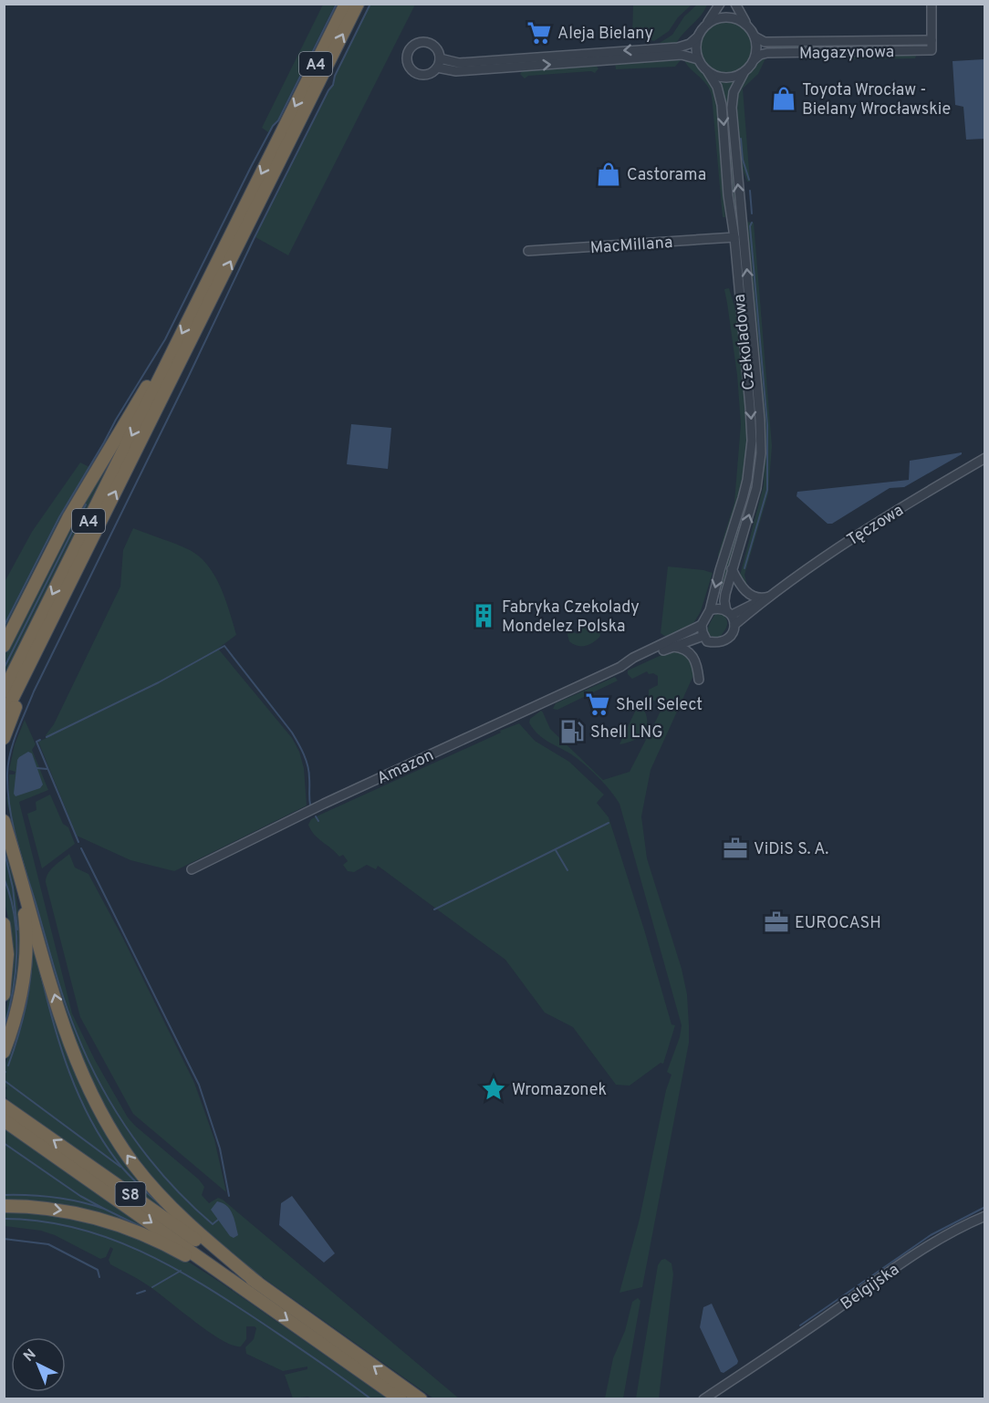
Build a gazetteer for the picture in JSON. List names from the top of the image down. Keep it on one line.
{"streets":{"highway":["A4","S8"],"street":["Magazynowa","MacMillana","Czekoladowa","Tęczowa","Amazon","Belgijska"]},"crossings":[["Magazynowa","Czekoladowa"],["MacMillana","Czekoladowa"],["Czekoladowa","Tęczowa"],["Czekoladowa","Amazon"],["Tęczowa","Amazon"]],"places":{"supermarket":["Aleja Bielany","Shell Select"],"shop":["Toyota Wrocław - Bielany Wrocławskie","Castorama"],"building":["Fabryka Czekolady Mondelez Polska"],"fuel station":["Shell LNG"],"office":["ViDiS S. A.","EUROCASH"],"place":["Wromazonek"]},"north":"top left"}
